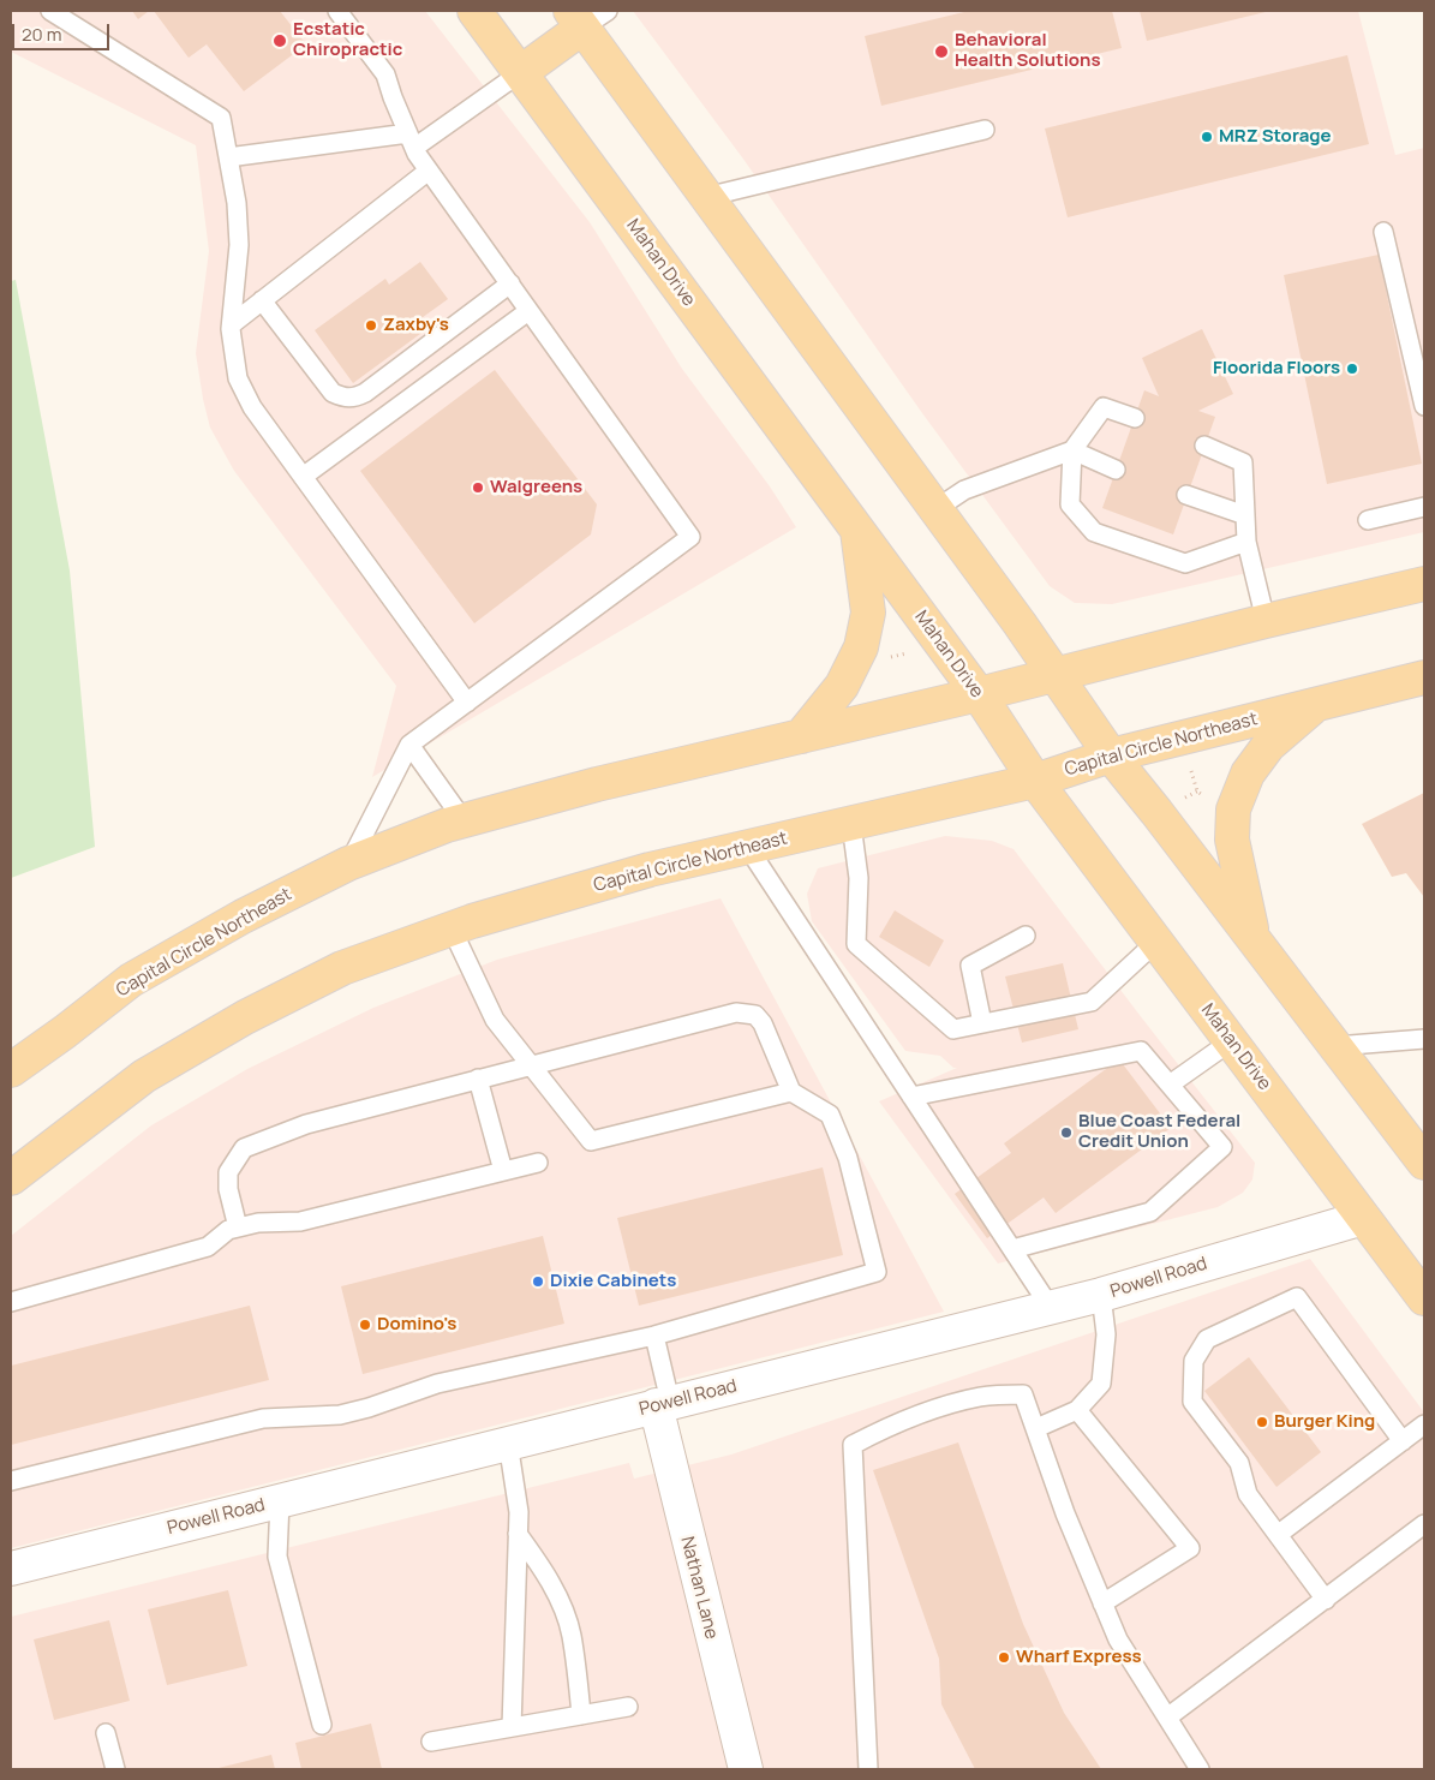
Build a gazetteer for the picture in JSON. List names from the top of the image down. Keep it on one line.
{"streets":{"main road":["Mahan Drive","Capital Circle Northeast"],"street":["Powell Road","Nathan Lane"]},"crossings":[["Mahan Drive","Capital Circle Northeast"],["Mahan Drive","Powell Road"],["Powell Road","Nathan Lane"]],"places":["Ecstatic Chiropractic","Behavioral Health Solutions","MRZ Storage","Zaxby's","Floorida Floors","Walgreens","Blue Coast Federal Credit Union","Dixie Cabinets","Domino's","Burger King","Wharf Express"],"scale_bar":"20 m"}
